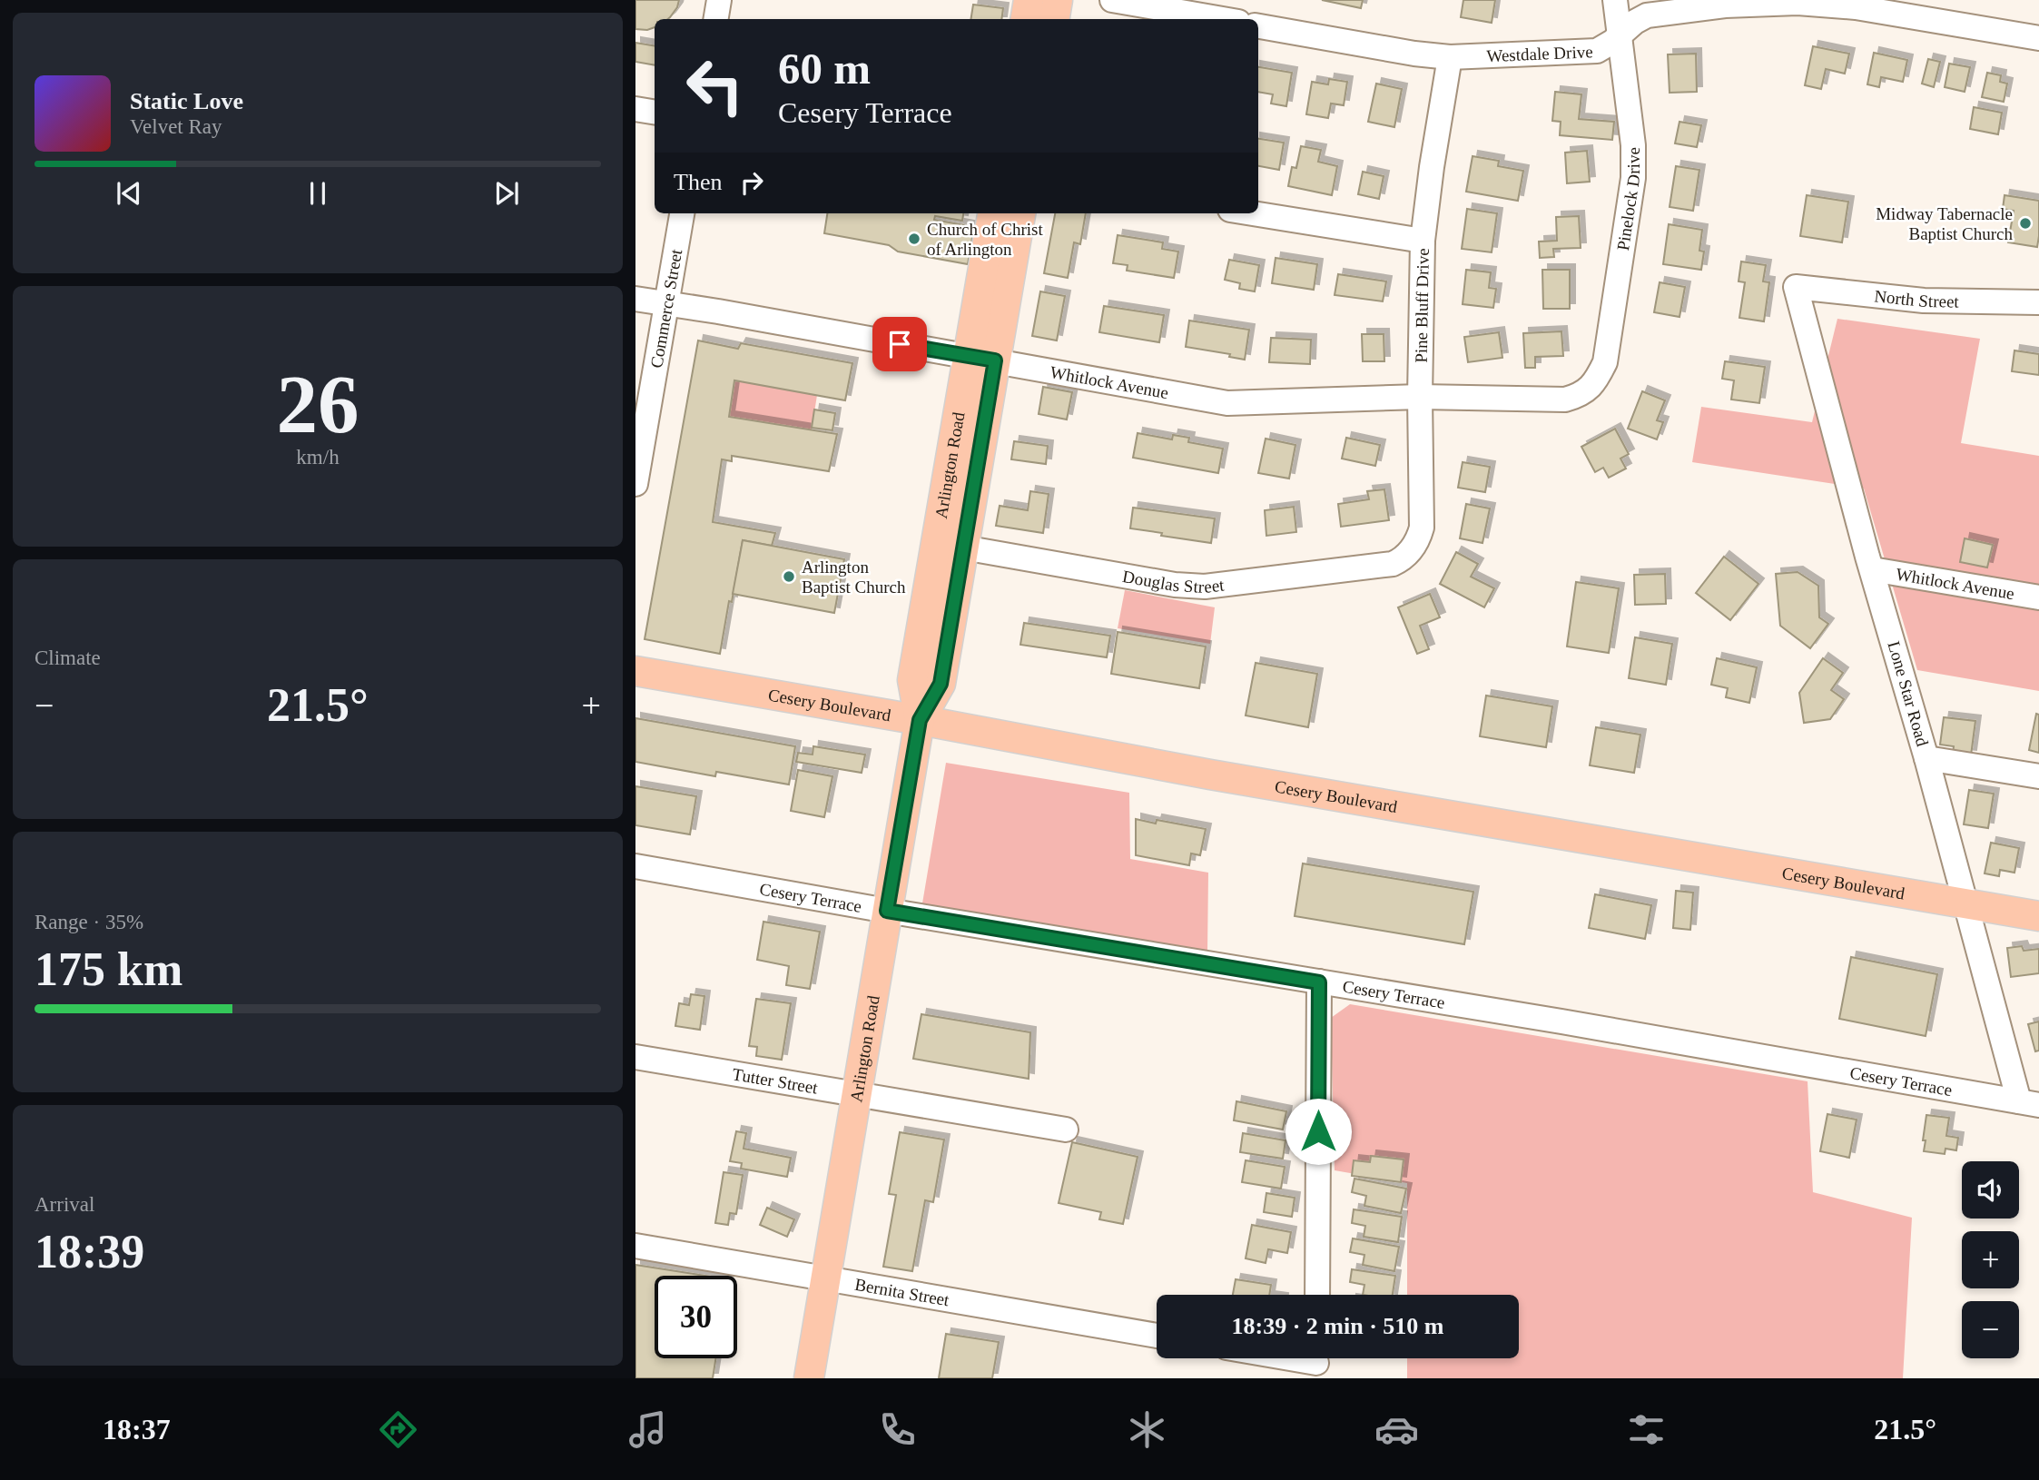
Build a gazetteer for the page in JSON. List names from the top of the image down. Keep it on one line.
{"streets":{"main road":["Arlington Road","Cesery Boulevard"],"street":["Westdale Drive","Pinelock Drive","North Street","Pine Bluff Drive","Commerce Street","Whitlock Avenue","Douglas Street","Lone Star Road","Cesery Terrace","Tutter Street","Bernita Street"]},"crossings":[["Westdale Drive","Pinelock Drive"],["Westdale Drive","Pine Bluff Drive"],["Pinelock Drive","Whitlock Avenue"],["North Street","Lone Star Road"],["Pine Bluff Drive","Whitlock Avenue"],["Pine Bluff Drive","Douglas Street"],["Commerce Street","Whitlock Avenue"],["Whitlock Avenue","Arlington Road"],["Whitlock Avenue","Lone Star Road"],["Arlington Road","Douglas Street"],["Arlington Road","Cesery Boulevard"],["Arlington Road","Cesery Terrace"],["Arlington Road","Tutter Street"],["Arlington Road","Bernita Street"],["Lone Star Road","Cesery Boulevard"],["Lone Star Road","Cesery Terrace"]],"places":["Midway Tabernacle Baptist Church","Church of Christ of Arlington","Arlington Baptist Church"],"page":{"turn":["60 m","Cesery Terrace"],"song":["Static Love","Velvet Ray"],"then":"Then","tile":[["26","km/h"],"Climate",["Range · 35%","175 km"],["Arrival","18:39"]],"heat":["−","21.5°","+"],"map_buttons":["+","−"],"limit":"30","trip":"18:39 · 2 min · 510 m","tabs":["18:37","21.5°"]}}
